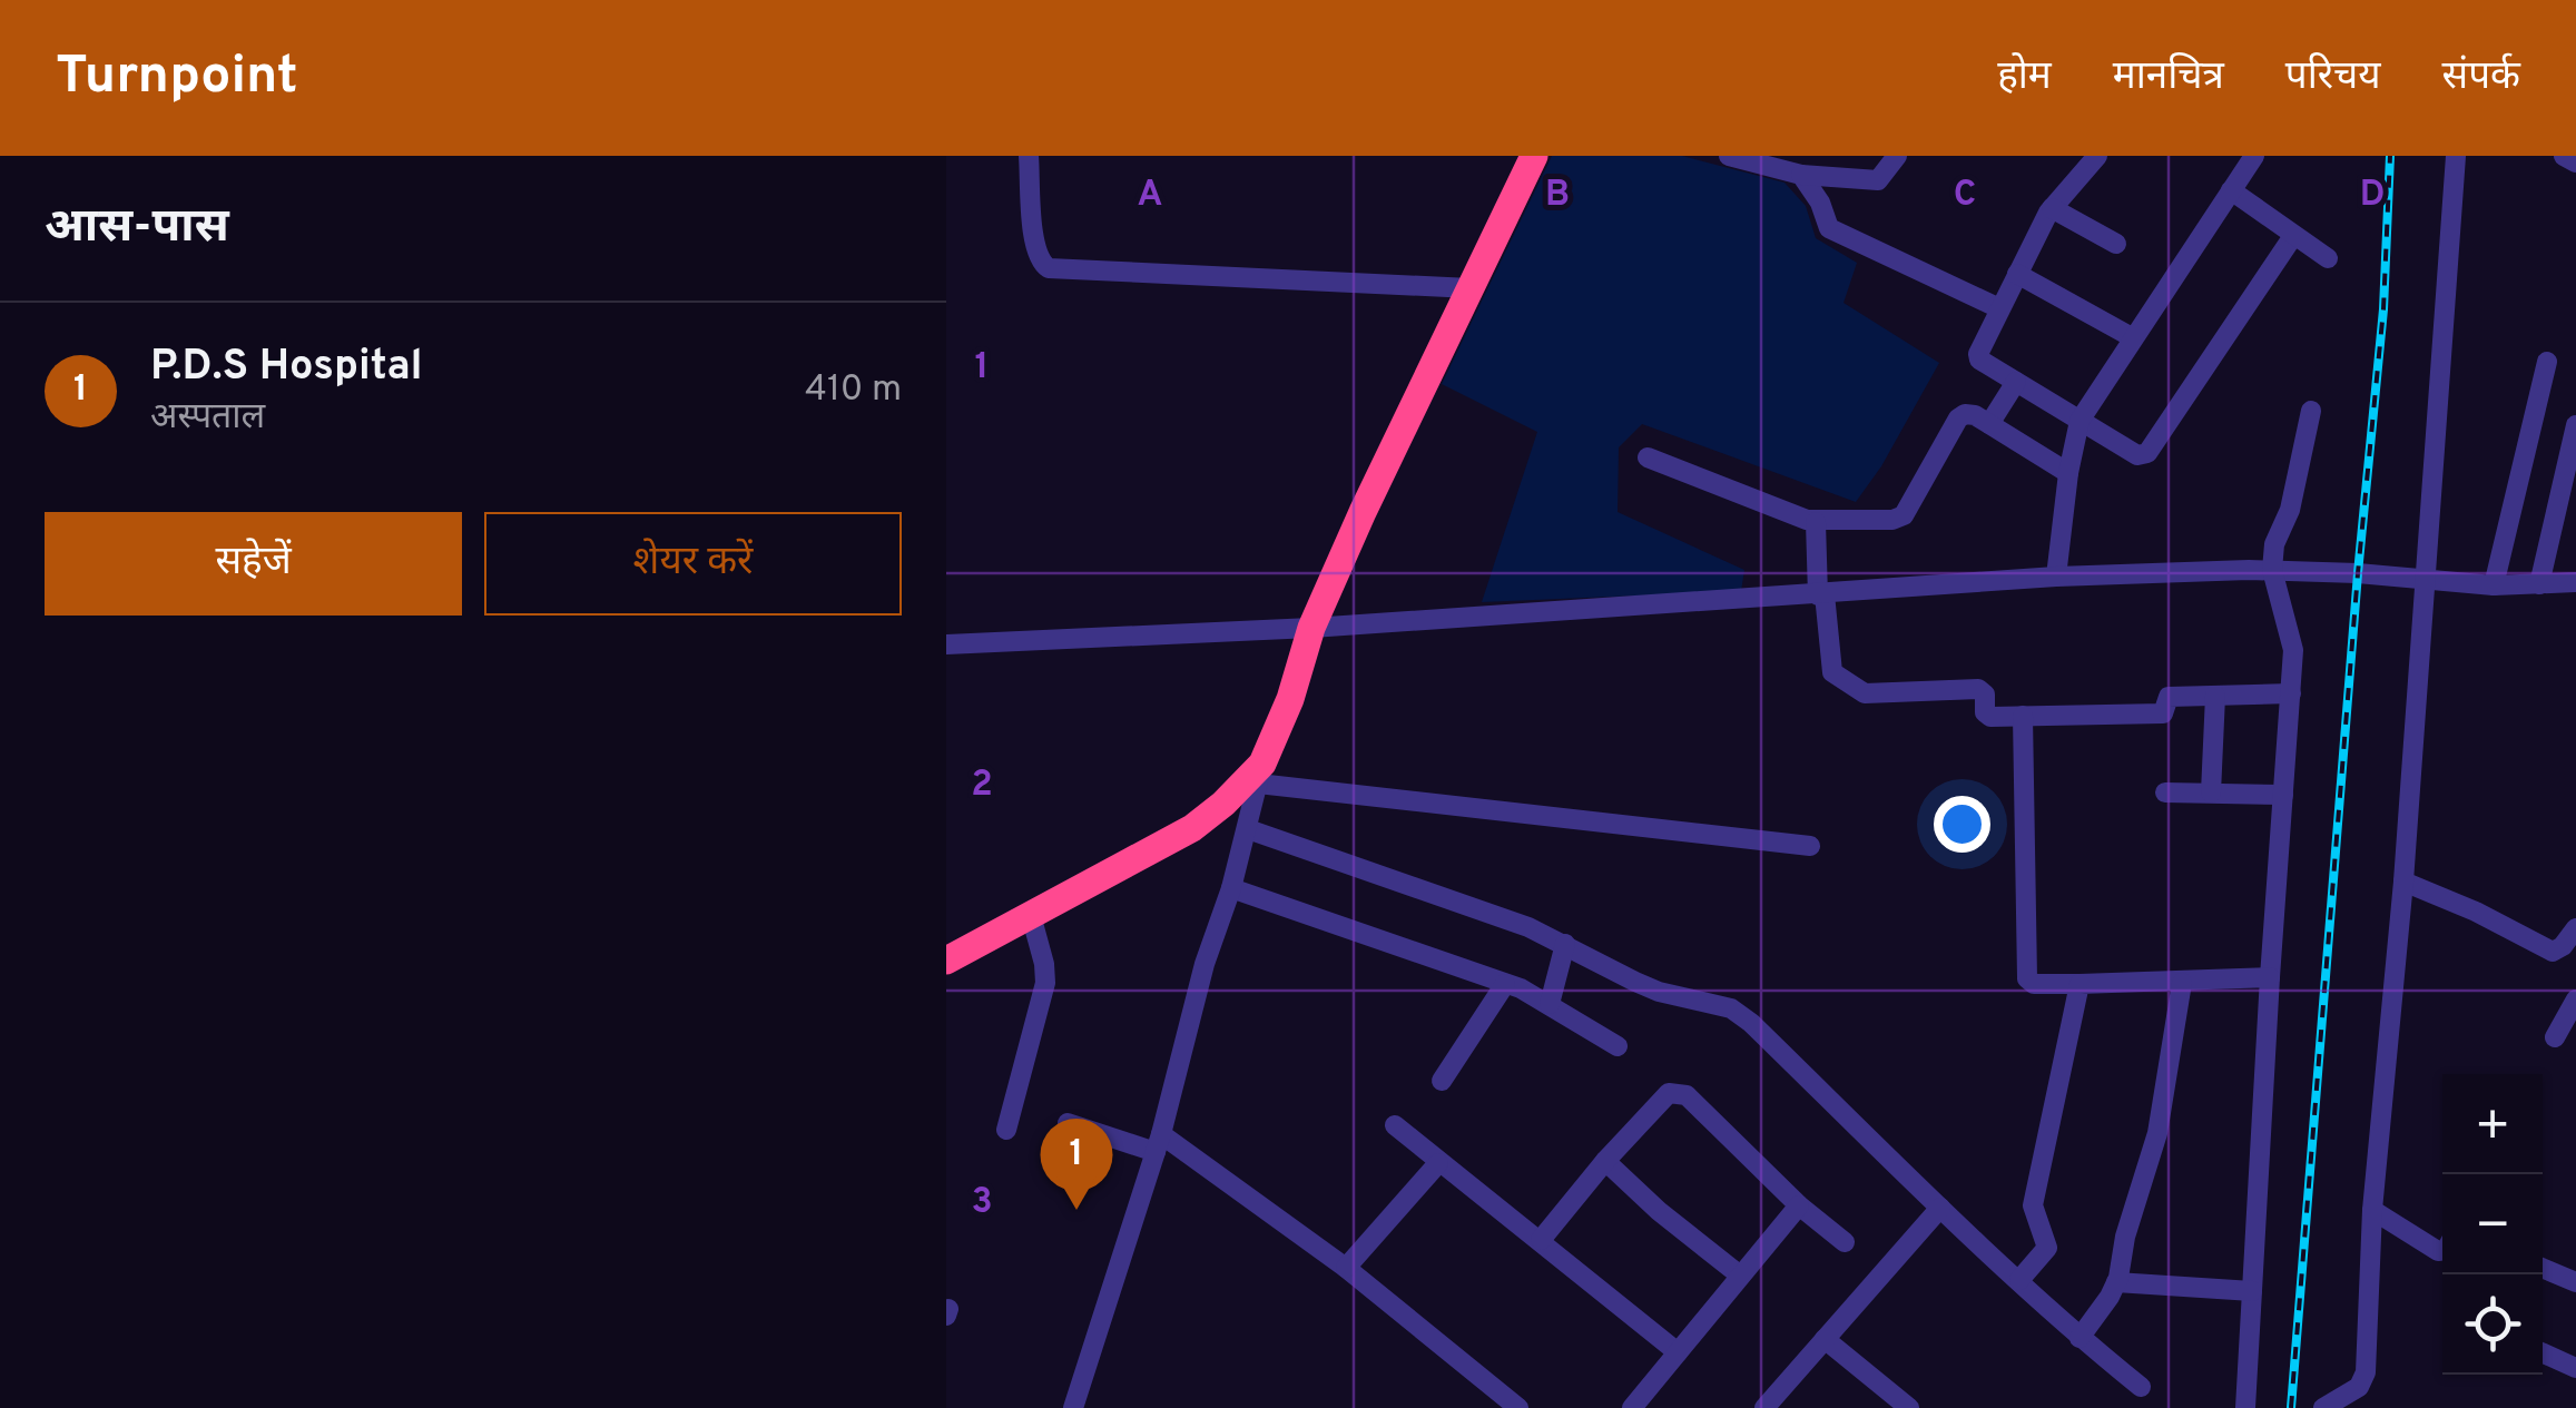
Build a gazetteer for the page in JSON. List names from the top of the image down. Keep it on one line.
{"page":{"header":"Turnpoint","nav":["होम","मानचित्र","परिचय","संपर्क"],"heading":"आस-पास","list":[{"mark":"1","name":"P.D.S Hospital","note":"अस्पताल","value":"410 m"}],"buttons":["सहेजें","शेयर करें"],"map_buttons":["+","−"],"pins":"1"},"grid":{"columns":["A","B","C","D"],"rows":["1","2","3"]}}
